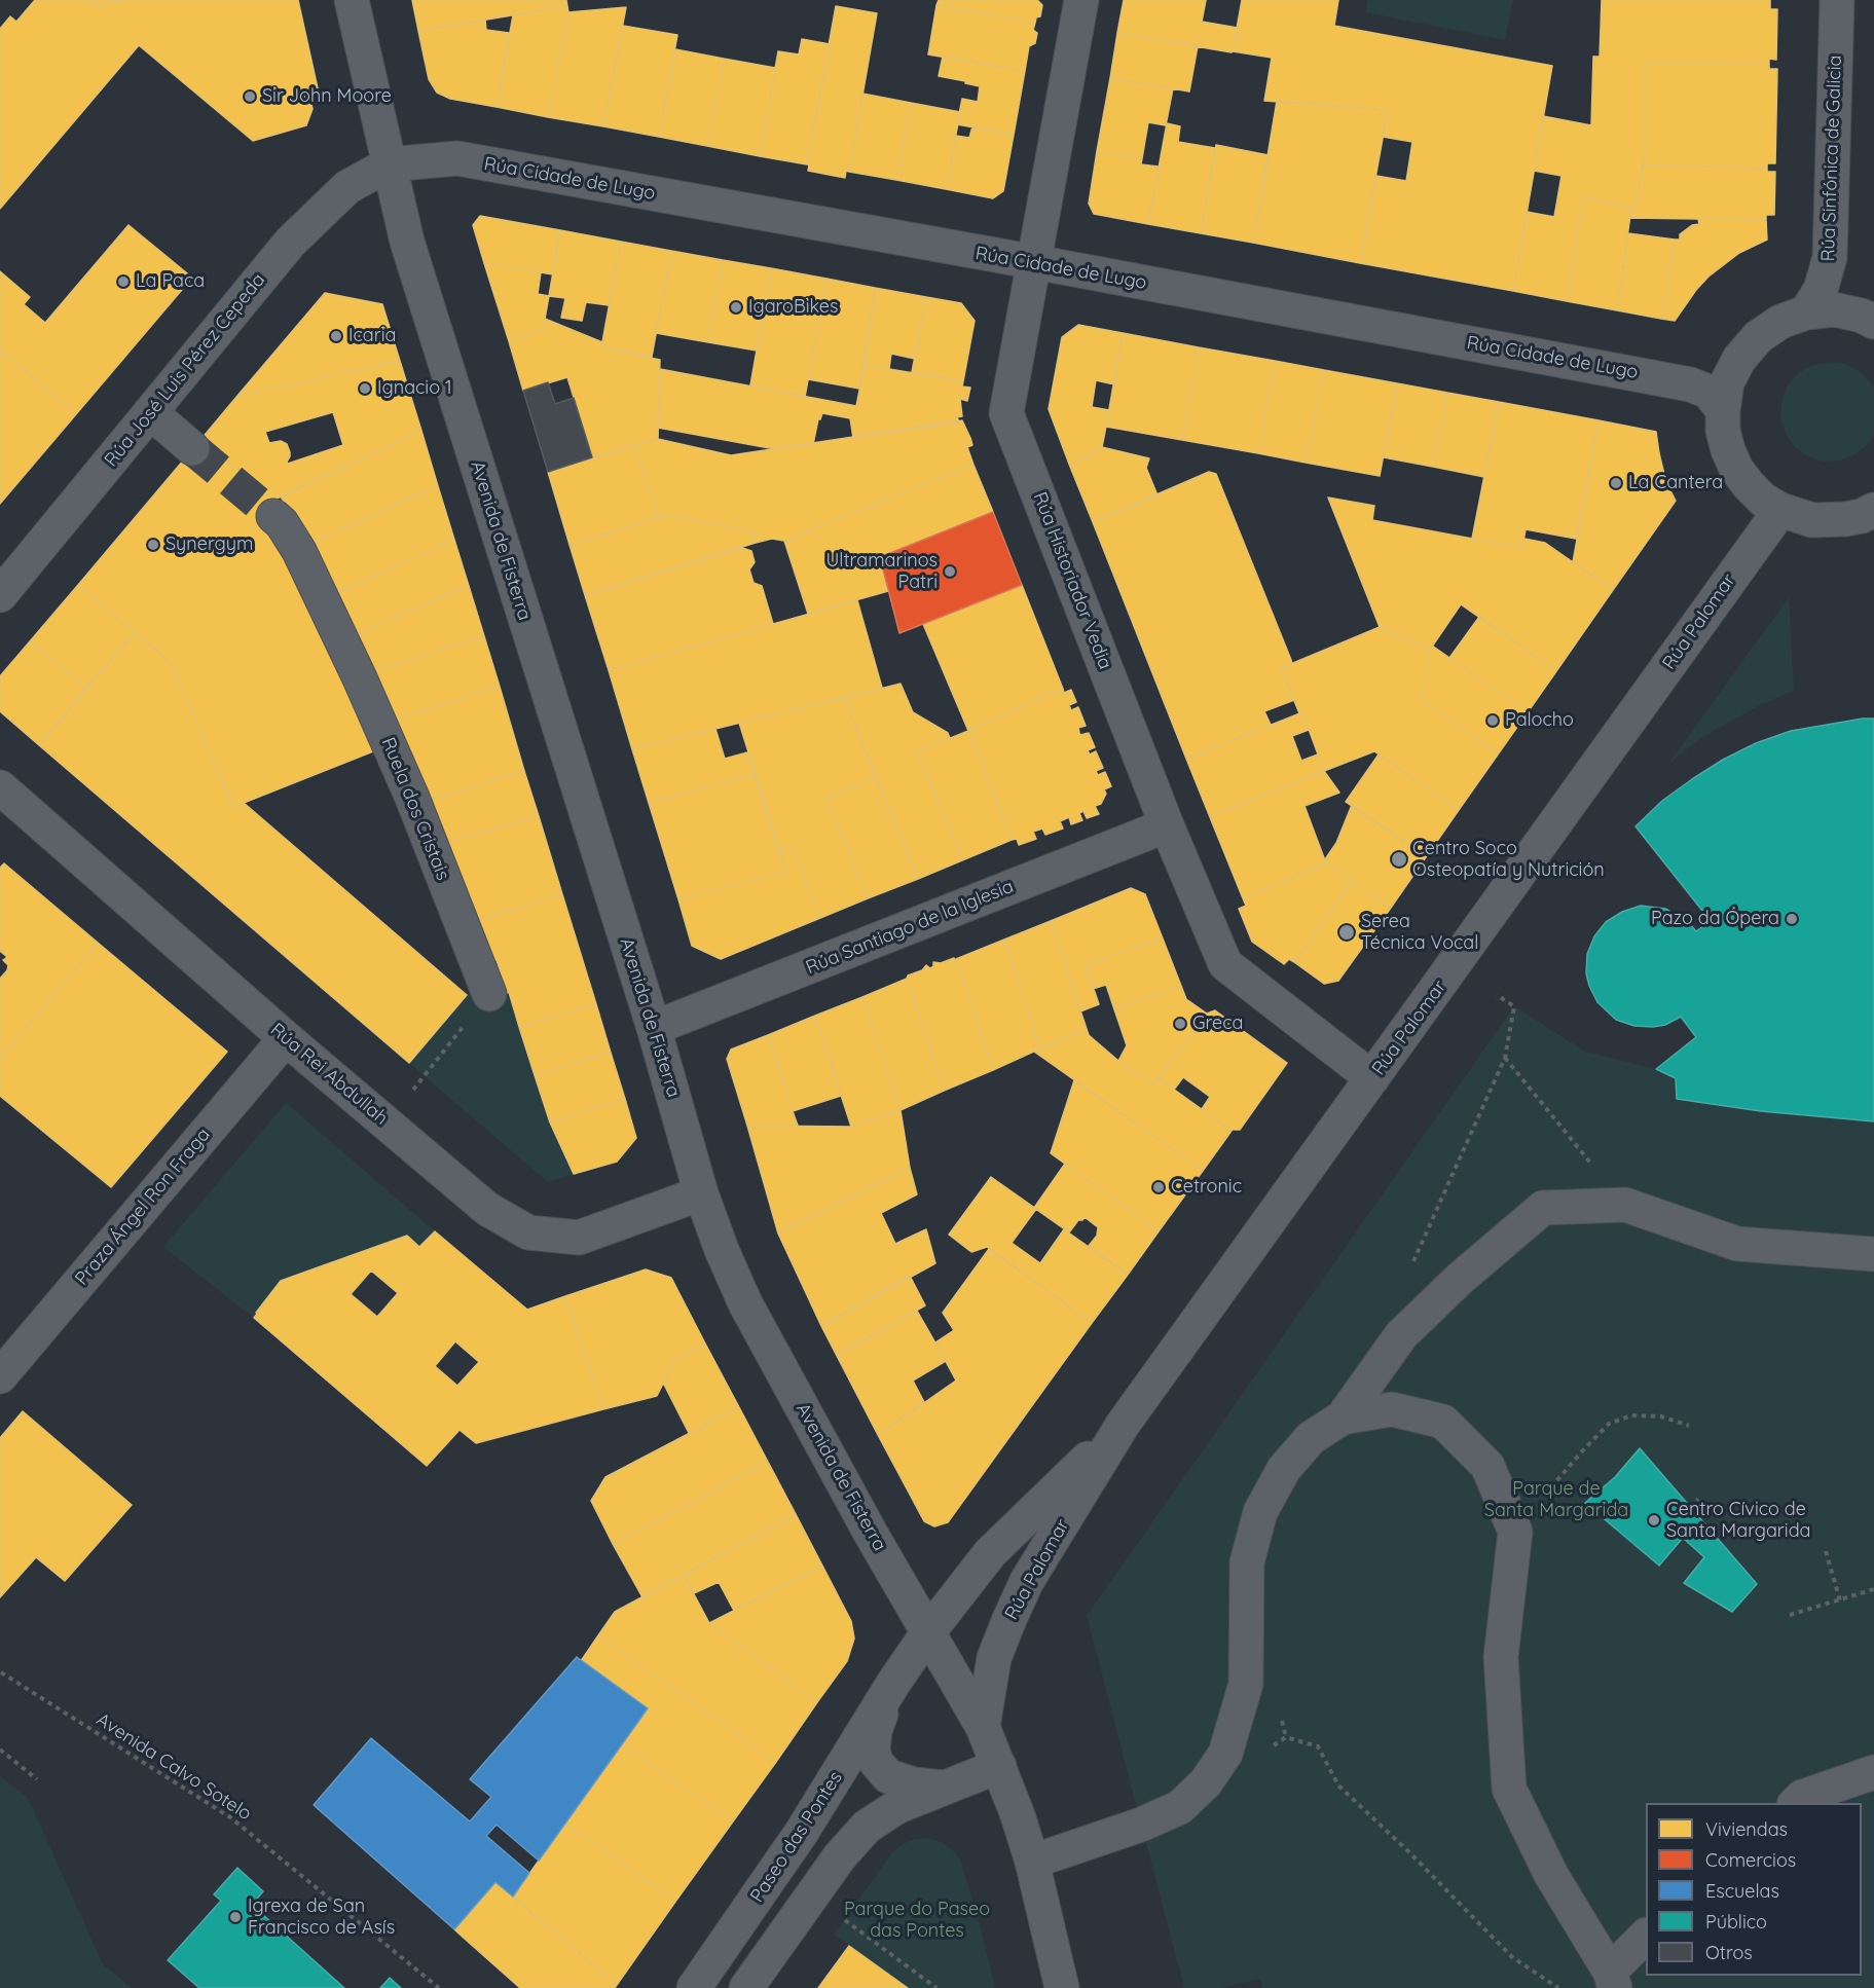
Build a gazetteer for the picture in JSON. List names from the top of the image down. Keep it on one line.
{"streets":{"street":["Rúa Sinfónica de Galicia","Rúa Cidade de Lugo","Rúa José Luis Pérez Cepeda","Avenida de Fisterra","Rúa Historiador Vedia","Rúa Palomar","Ruela dos Cristais","Rúa Santiago de la Iglesia","Rúa Rei Abdullah","Praza Ángel Ron Fraga","Paseo das Pontes"],"path":["Avenida Calvo Sotelo"]},"crossings":[["Rúa Cidade de Lugo","Rúa José Luis Pérez Cepeda"],["Rúa Cidade de Lugo","Avenida de Fisterra"],["Rúa Cidade de Lugo","Rúa Historiador Vedia"],["Rúa José Luis Pérez Cepeda","Avenida de Fisterra"],["Avenida de Fisterra","Rúa Palomar"],["Avenida de Fisterra","Rúa Santiago de la Iglesia"],["Avenida de Fisterra","Rúa Rei Abdullah"],["Avenida de Fisterra","Paseo das Pontes"],["Rúa Historiador Vedia","Rúa Palomar"],["Rúa Historiador Vedia","Rúa Santiago de la Iglesia"],["Rúa Palomar","Paseo das Pontes"],["Rúa Rei Abdullah","Praza Ángel Ron Fraga"]],"parks":["Parque de Santa Margarida","Parque do Paseo das Pontes"],"places":["Sir John Moore","La Paca","IgaroBikes","Icaria","Ignacio 1","La Cantera","Synergym","Ultramarinos Patri","Palocho","Centro Soco Osteopatía y Nutrición","Pazo da Ópera","Serea Técnica Vocal","Greca","Cetronic","Centro Cívico de Santa Margarida","Igrexa de San Francisco de Asís"],"legend":["Viviendas","Comercios","Escuelas","Público","Otros"]}
